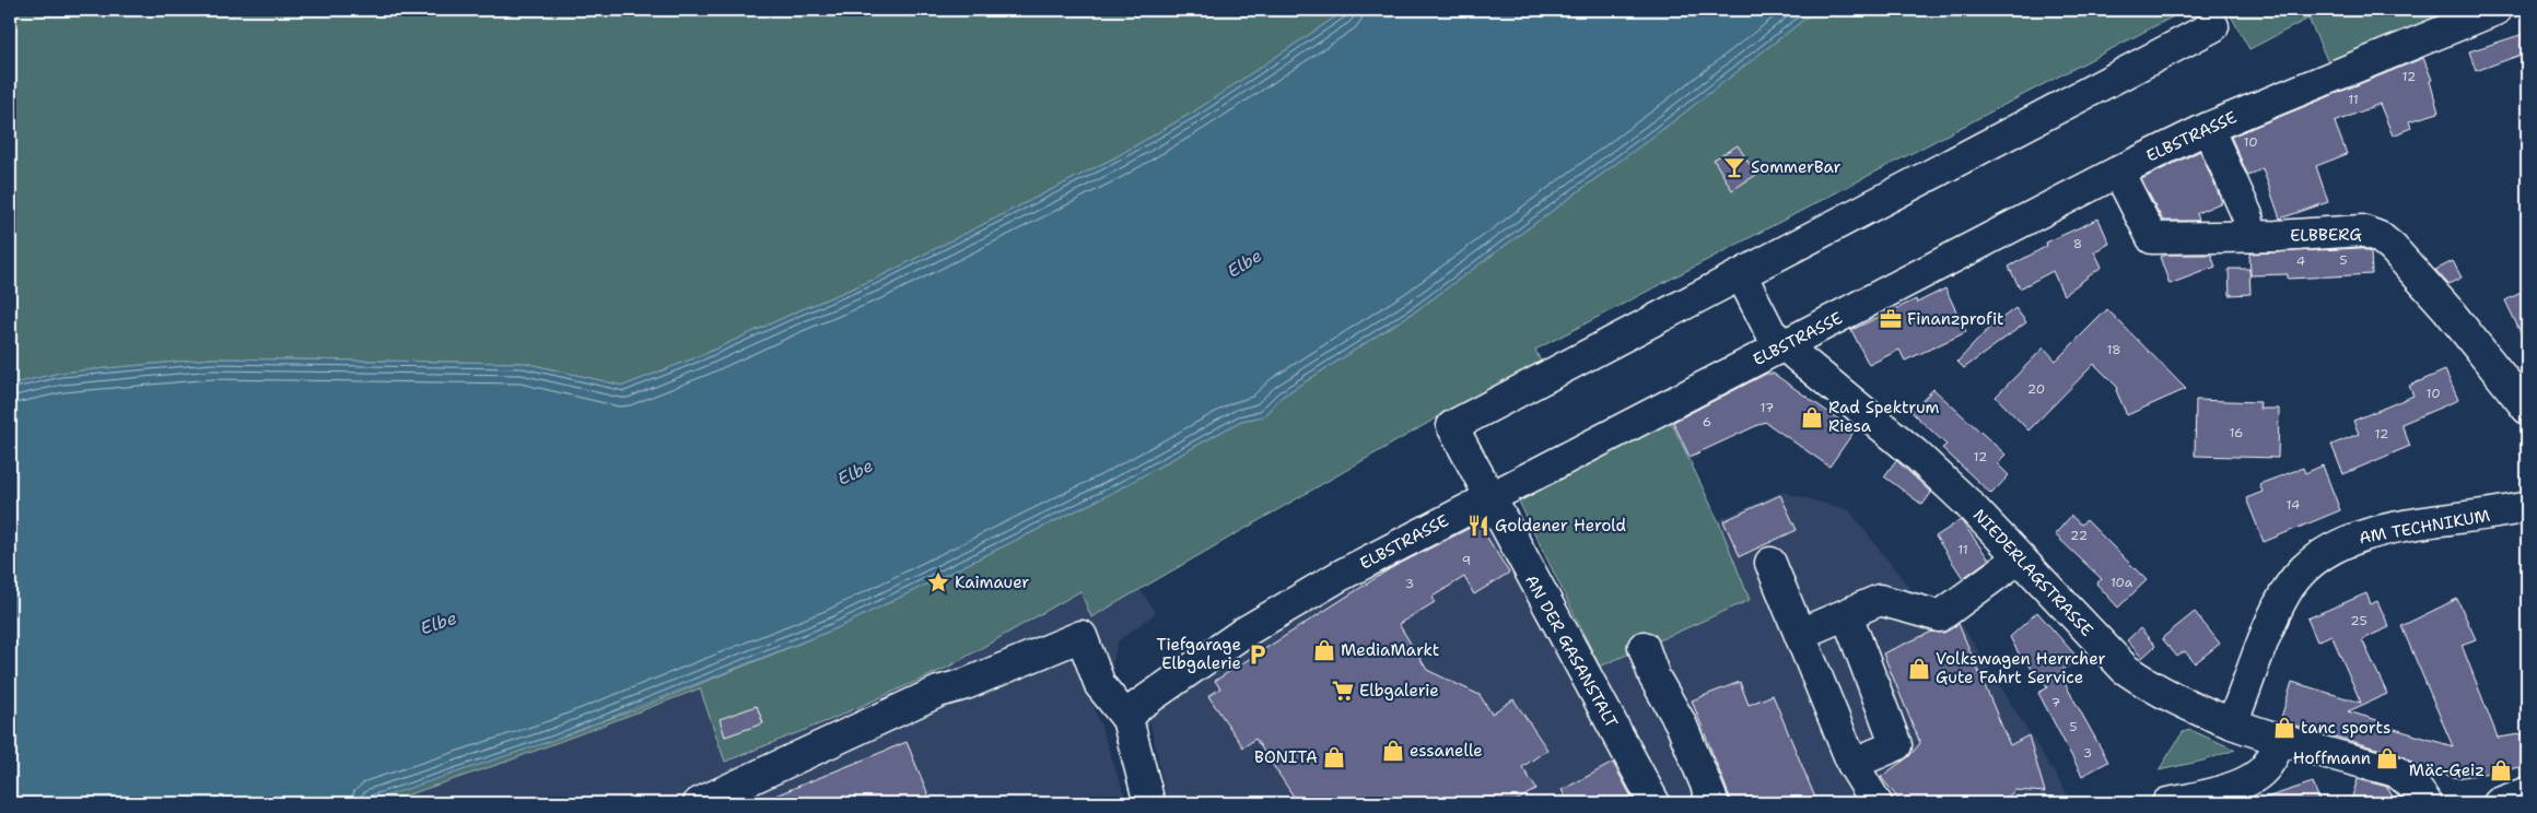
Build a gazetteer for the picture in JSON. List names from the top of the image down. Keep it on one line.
{"streets":{"street":["ELBSTRASSE","ELBBERG","AM TECHNIKUM","NIEDERLAGSTRASSE","AN DER GASANSTALT"]},"crossings":[["ELBSTRASSE","ELBBERG"],["ELBSTRASSE","NIEDERLAGSTRASSE"],["ELBSTRASSE","AN DER GASANSTALT"],["AM TECHNIKUM","NIEDERLAGSTRASSE"],["NIEDERLAGSTRASSE","AN DER GASANSTALT"]],"water":["Elbe"],"places":{"bar":["SommerBar"],"office":["Finanzprofit"],"shop":["Rad Spektrum Riesa","MediaMarkt","Volkswagen Herrcher Gute Fahrt Service","tanc sports","essanelle","BONITA","Hoffmann","Mäc-Geiz"],"restaurant":["Goldener Herold"],"place":["Kaimauer"],"parking":["Tiefgarage Elbgalerie"],"supermarket":["Elbgalerie"]},"house_numbers":["12","11","10","8","5","4","18","20","10","17","6","16","12","12","14","22","11","9","10a","3","25","7","5","3"]}
